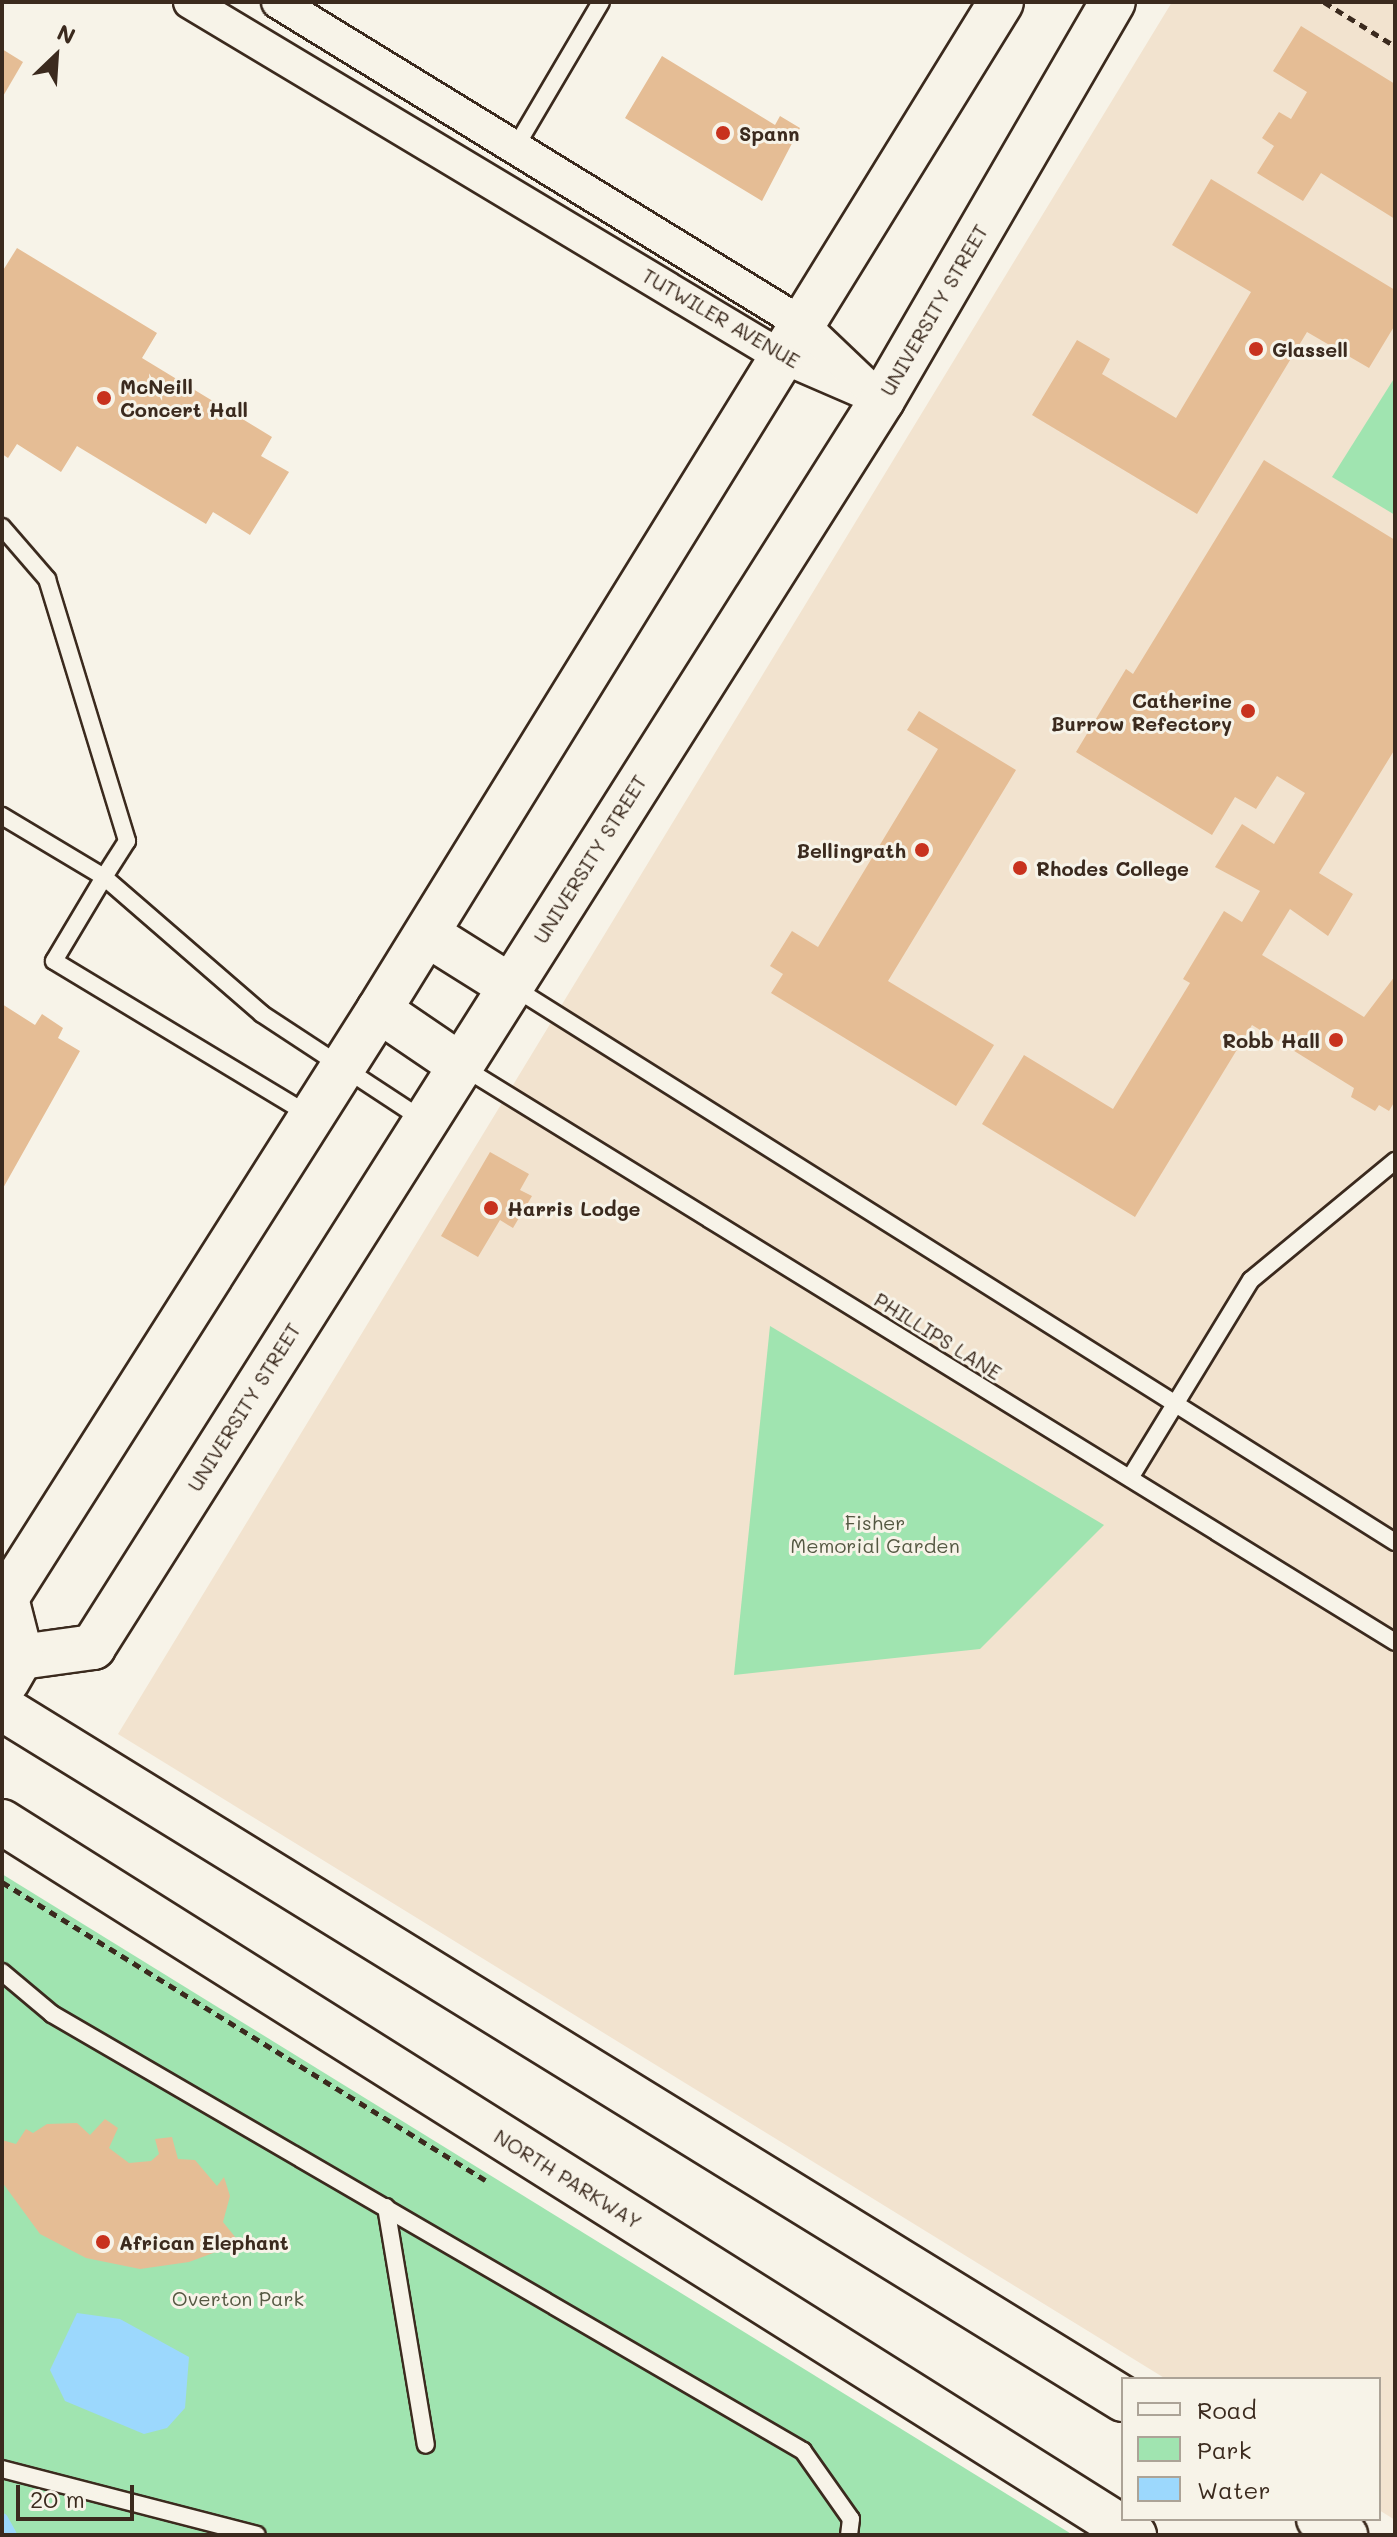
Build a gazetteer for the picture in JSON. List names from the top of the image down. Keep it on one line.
{"streets":{"main road":["UNIVERSITY STREET","NORTH PARKWAY"],"street":["TUTWILER AVENUE"],"lane":["PHILLIPS LANE"]},"crossings":[["UNIVERSITY STREET","TUTWILER AVENUE"],["UNIVERSITY STREET","PHILLIPS LANE"]],"parks":["Fisher Memorial Garden","Overton Park"],"places":["Spann","Glassell","McNeill Concert Hall","Catherine Burrow Refectory","Bellingrath","Rhodes College","Robb Hall","Harris Lodge","African Elephant"],"legend":["Road","Park","Water"],"scale_bar":"20 m","north":"top right"}
